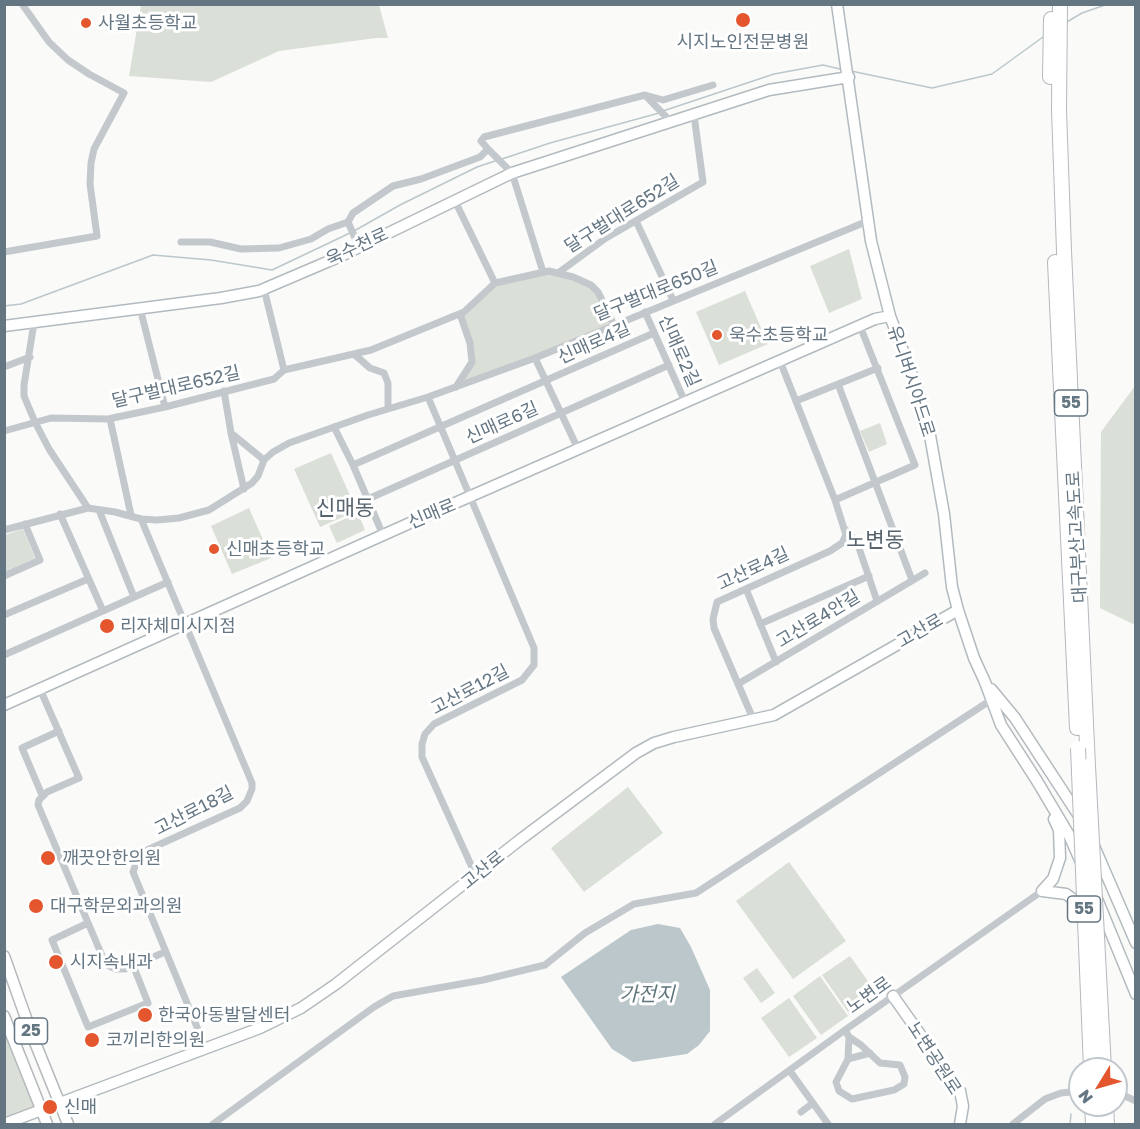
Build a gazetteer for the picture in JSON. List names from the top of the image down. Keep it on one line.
{"streets":{"highway":["55","대구부산고속도로"],"main road":["욱수천로","유니버시아드로","신매로","고산로","25","노변공원로"],"street":["달구벌대로652길","달구벌대로650길","신매로4길","신매로2길","신매로6길","고산로4길","고산로4안길","고산로12길","고산로18길","노변로"]},"crossings":[["달구벌대로652길","욱수천로"],["달구벌대로652길","달구벌대로650길"],["욱수천로","유니버시아드로"],["달구벌대로650길","신매로4길"],["달구벌대로650길","신매로2길"],["달구벌대로650길","유니버시아드로"],["달구벌대로650길","신매로6길"],["신매로4길","신매로2길"],["신매로4길","신매로6길"],["신매로4길","신매로"],["신매로2길","신매로"],["유니버시아드로","신매로"],["유니버시아드로","고산로"],["신매로6길","신매로"],["신매로6길","고산로12길"],["신매로","고산로12길"],["신매로","고산로18길"],["고산로4길","고산로4안길"],["고산로4길","고산로"],["고산로","고산로12길"],["고산로","고산로18길"],["고산로","25"],["노변로","노변공원로"]],"districts":["신매동","노변동"],"water":["가전지"],"places":["시지노인전문병원","사월초등학교","욱수초등학교","신매초등학교","리자체미시지점","깨끗안한의원","대구학문외과의원","시지속내과","한국아동발달센터","코끼리한의원","신매"],"north":"bottom left"}
